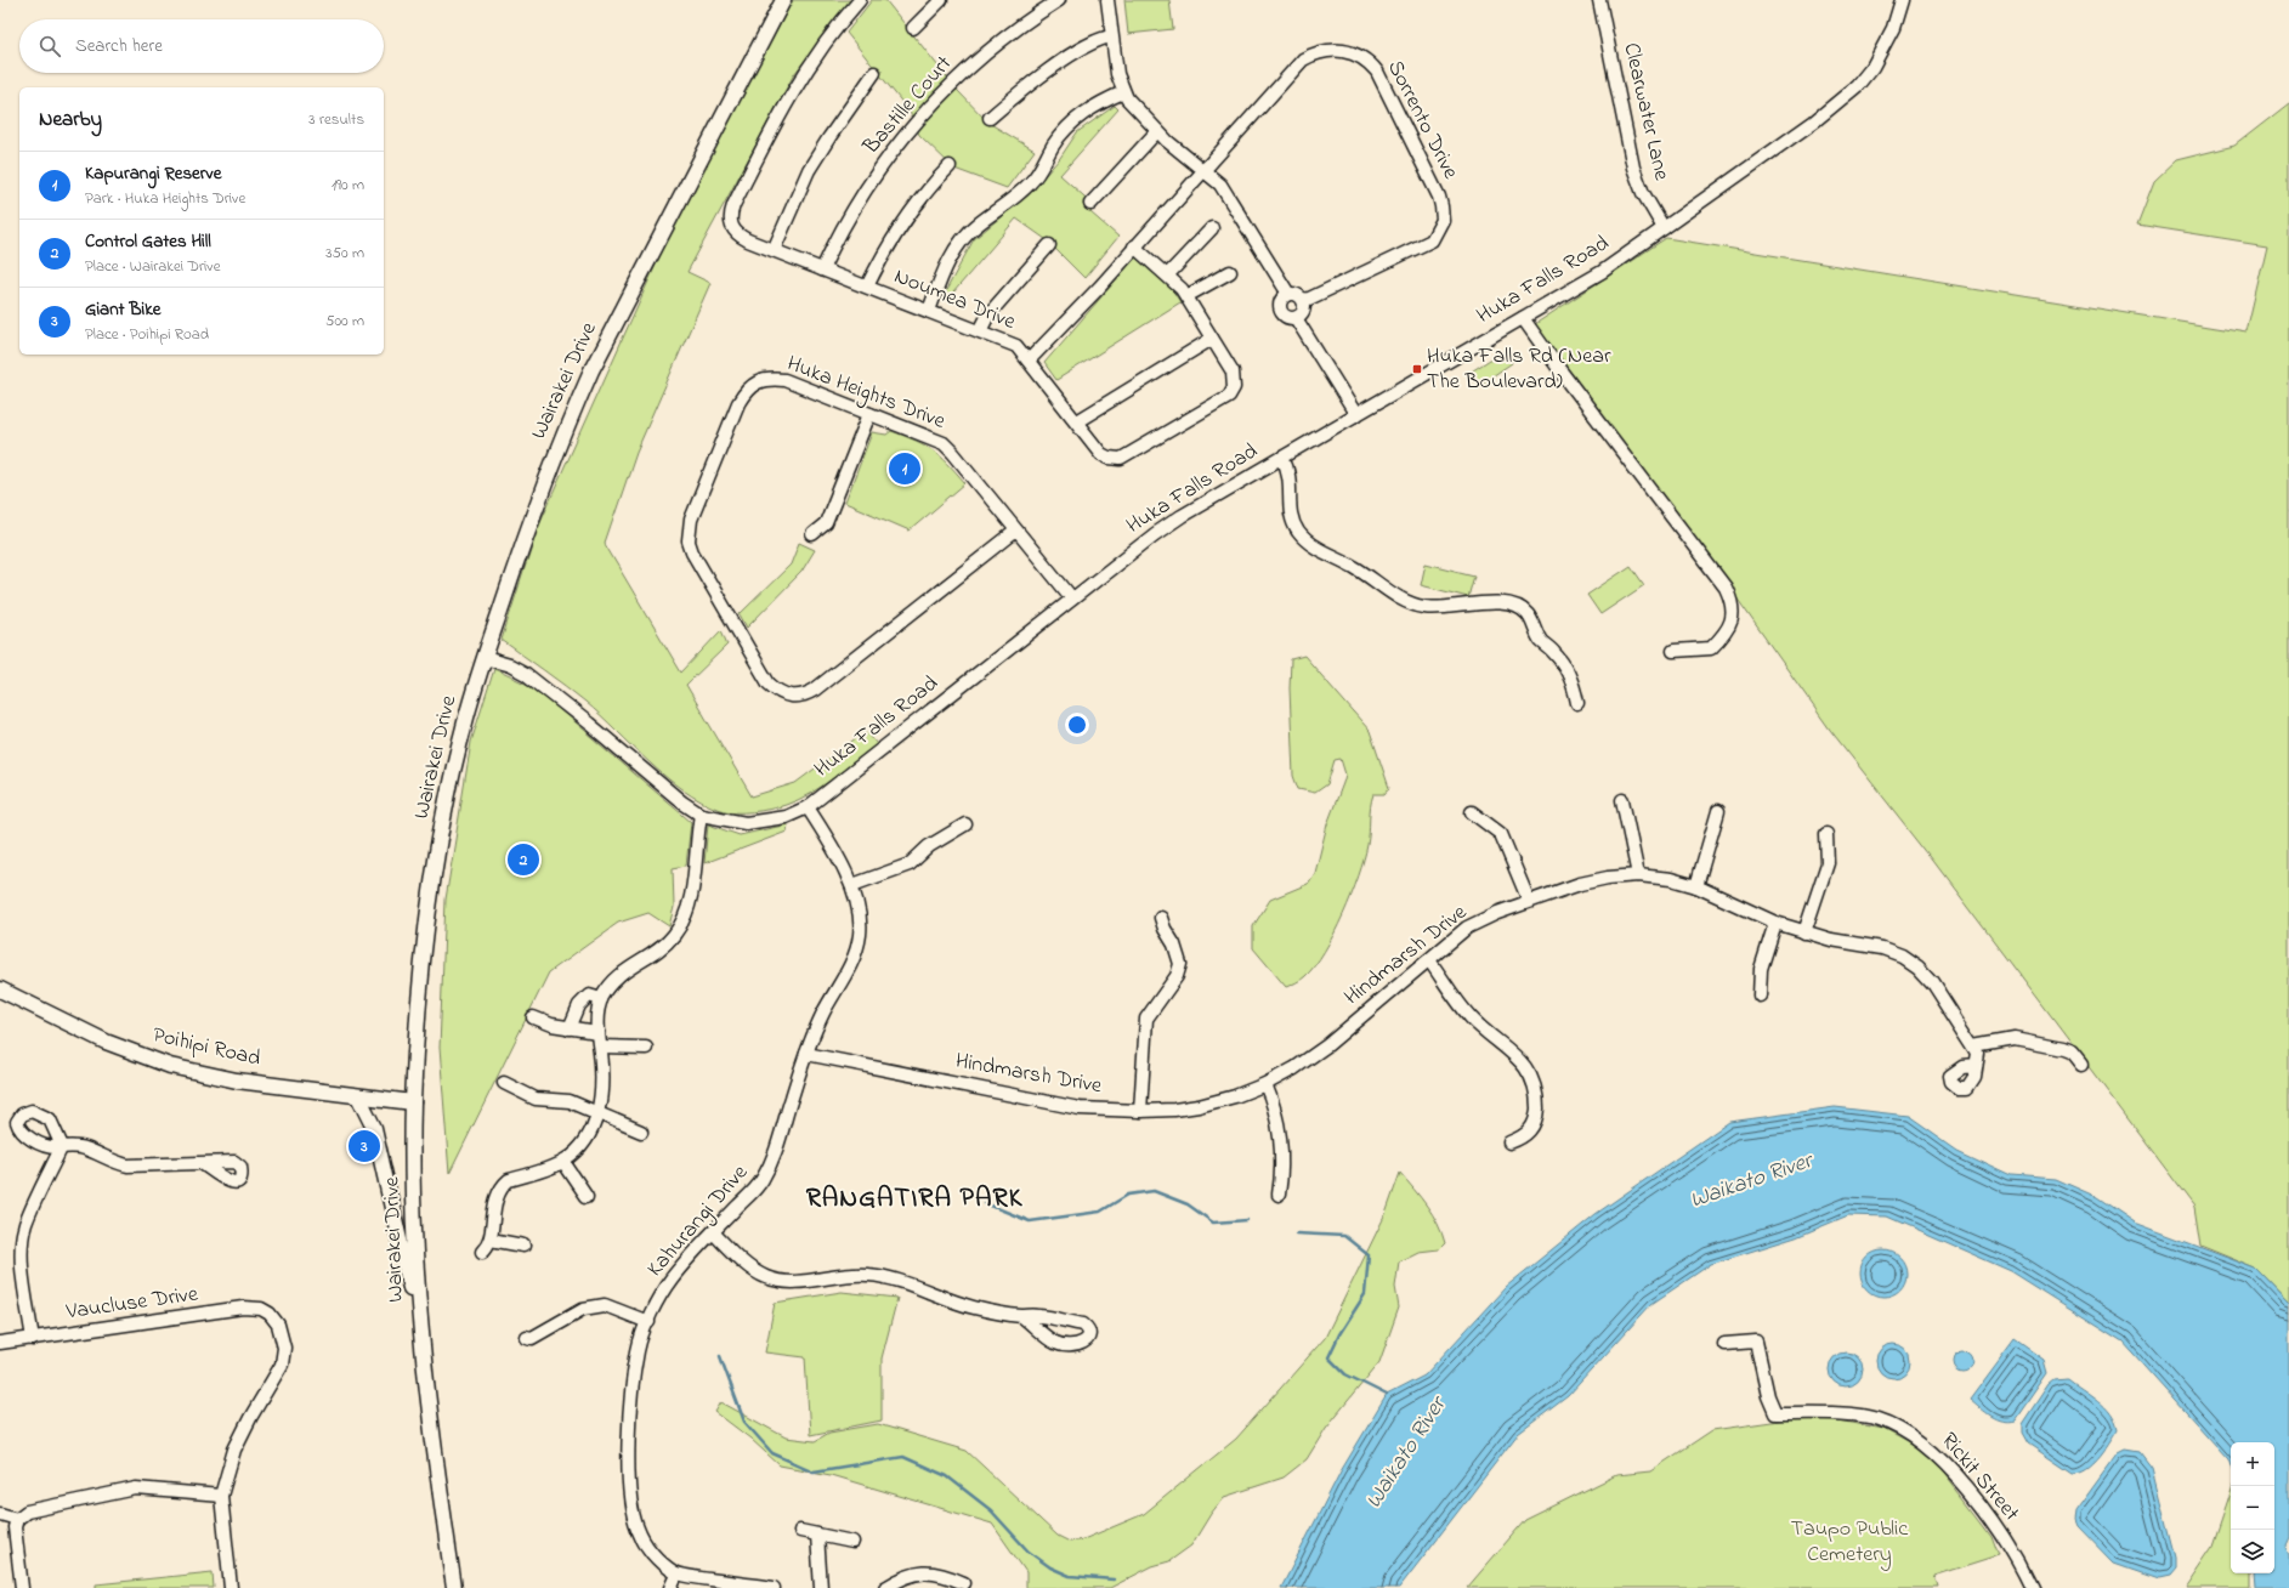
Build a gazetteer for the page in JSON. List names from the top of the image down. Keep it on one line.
{"streets":{"main road":["Wairakei Drive","Poihipi Road"],"street":["Bastille Court","Clearwater Lane","Sorrento Drive","Huka Falls Road","Noumea Drive","Huka Heights Drive","Hindmarsh Drive","Kahurangi Drive","Vaucluse Drive","Rickit Street"]},"crossings":[["Bastille Court","Noumea Drive"],["Clearwater Lane","Huka Falls Road"],["Sorrento Drive","Noumea Drive"],["Huka Falls Road","Wairakei Drive"],["Huka Falls Road","Huka Heights Drive"],["Huka Falls Road","Kahurangi Drive"],["Wairakei Drive","Poihipi Road"],["Hindmarsh Drive","Kahurangi Drive"]],"districts":["RANGATIRA PARK"],"water":["Waikato River"],"parks":["Taupo Public Cemetery"],"places":{"transit":["Huka Falls Rd (Near The Boulevard)"]},"page":{"search":"Search here","heading":["Nearby","3 results"],"list":[{"mark":"1","name":"Kapurangi Reserve","note":"Park · Huka Heights Drive","value":"190 m"},{"mark":"2","name":"Control Gates Hill","note":"Place · Wairakei Drive","value":"350 m"},{"mark":"3","name":"Giant Bike","note":"Place · Poihipi Road","value":"500 m"}],"pins":["1","2","3"],"map_buttons":["+","−"]}}
